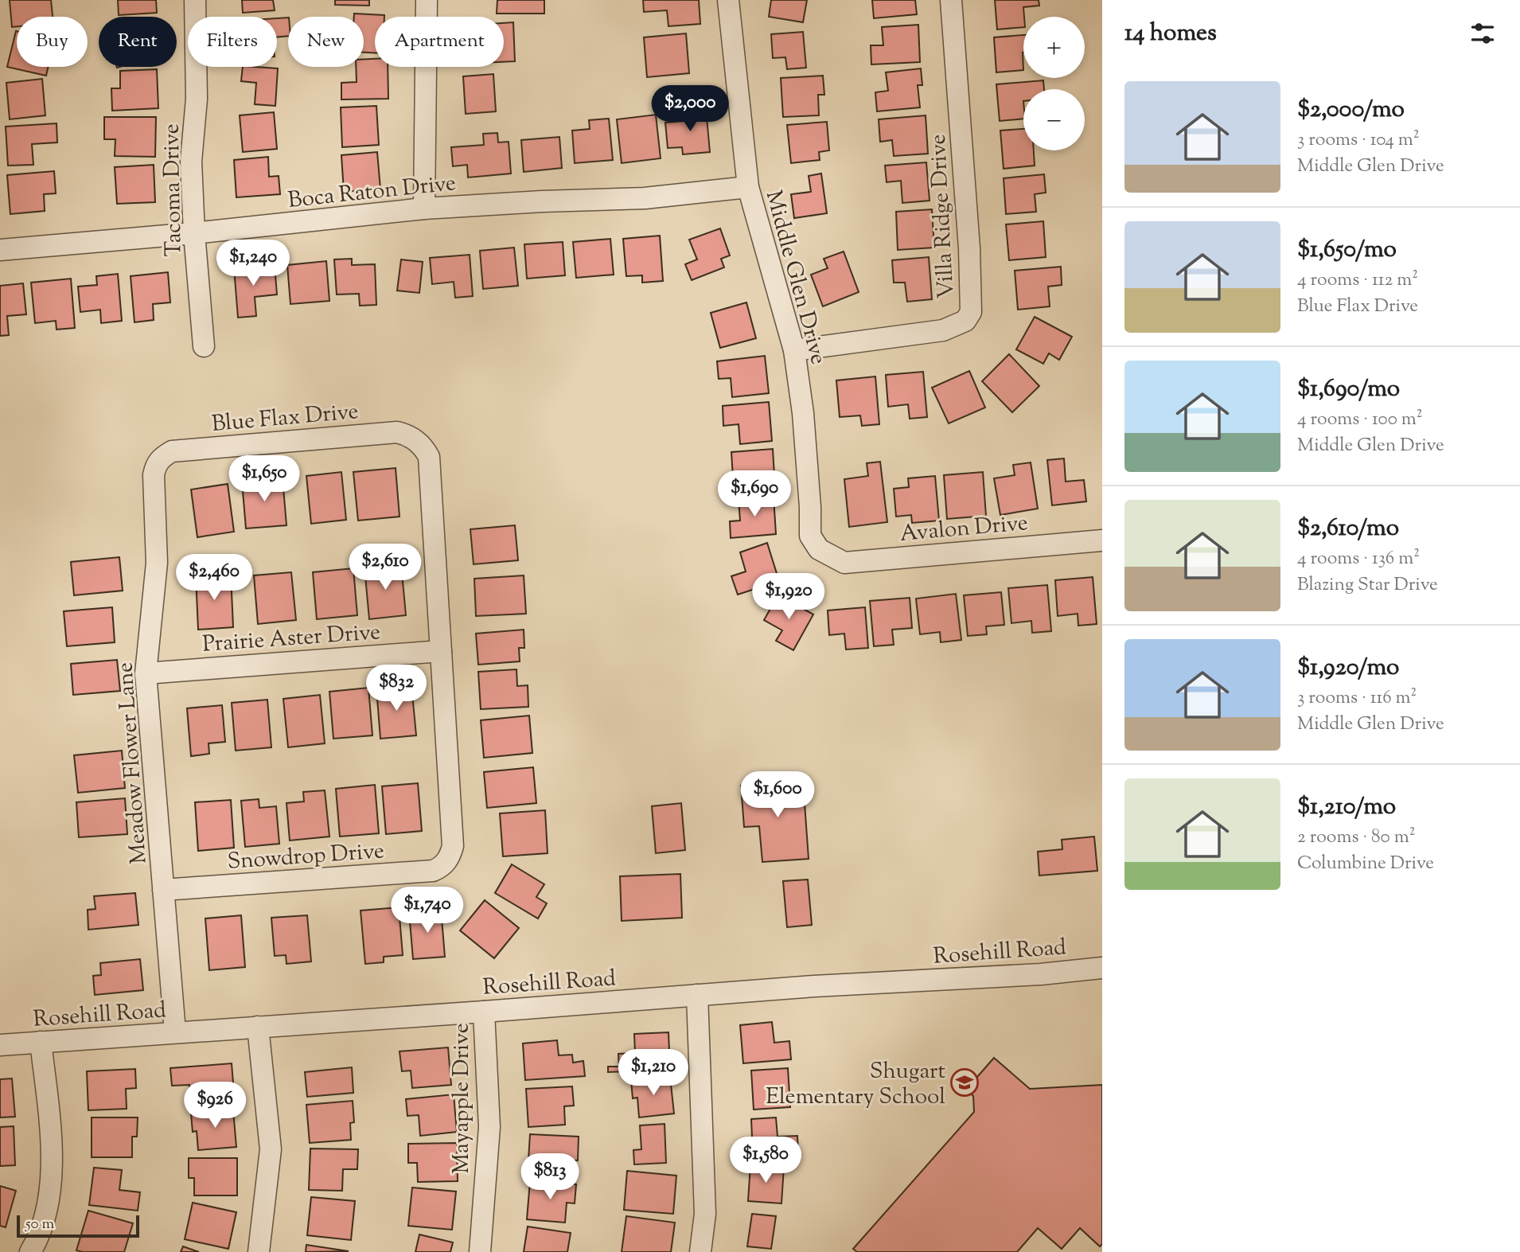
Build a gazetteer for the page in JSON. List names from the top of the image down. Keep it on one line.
{"streets":{"street":["Tacoma Drive","Boca Raton Drive","Villa Ridge Drive","Middle Glen Drive","Blue Flax Drive","Avalon Drive","Prairie Aster Drive","Meadow Flower Lane","Snowdrop Drive","Rosehill Road","Mayapple Drive"]},"crossings":[["Tacoma Drive","Boca Raton Drive"],["Boca Raton Drive","Middle Glen Drive"],["Villa Ridge Drive","Middle Glen Drive"],["Middle Glen Drive","Avalon Drive"],["Blue Flax Drive","Prairie Aster Drive"],["Blue Flax Drive","Meadow Flower Lane"],["Blue Flax Drive","Snowdrop Drive"],["Prairie Aster Drive","Meadow Flower Lane"],["Prairie Aster Drive","Snowdrop Drive"],["Meadow Flower Lane","Snowdrop Drive"],["Meadow Flower Lane","Rosehill Road"],["Rosehill Road","Mayapple Drive"]],"places":{"school or university":["Shugart Elementary School"]},"scale_bar":"50 m","page":{"heading":"14 homes","map_buttons":["+","−"],"chip":["Buy","Rent","Filters","New","Apartment"],"list":[{"name":"$2,000/mo","note":"3 rooms · 104 m² · Middle Glen Drive"},{"name":"$1,650/mo","note":"4 rooms · 112 m² · Blue Flax Drive"},{"name":"$1,690/mo","note":"4 rooms · 100 m² · Middle Glen Drive"},{"name":"$2,610/mo","note":"4 rooms · 136 m² · Blazing Star Drive"},{"name":"$1,920/mo","note":"3 rooms · 116 m² · Middle Glen Drive"},{"name":"$1,210/mo","note":"2 rooms · 80 m² · Columbine Drive"}],"price":["$2,000","$1,240","$1,650","$1,690","$2,610","$2,460","$1,920","$832","$1,600","$1,740","$1,210","$926","$1,580","$813"],"scale":"50 m"}}
